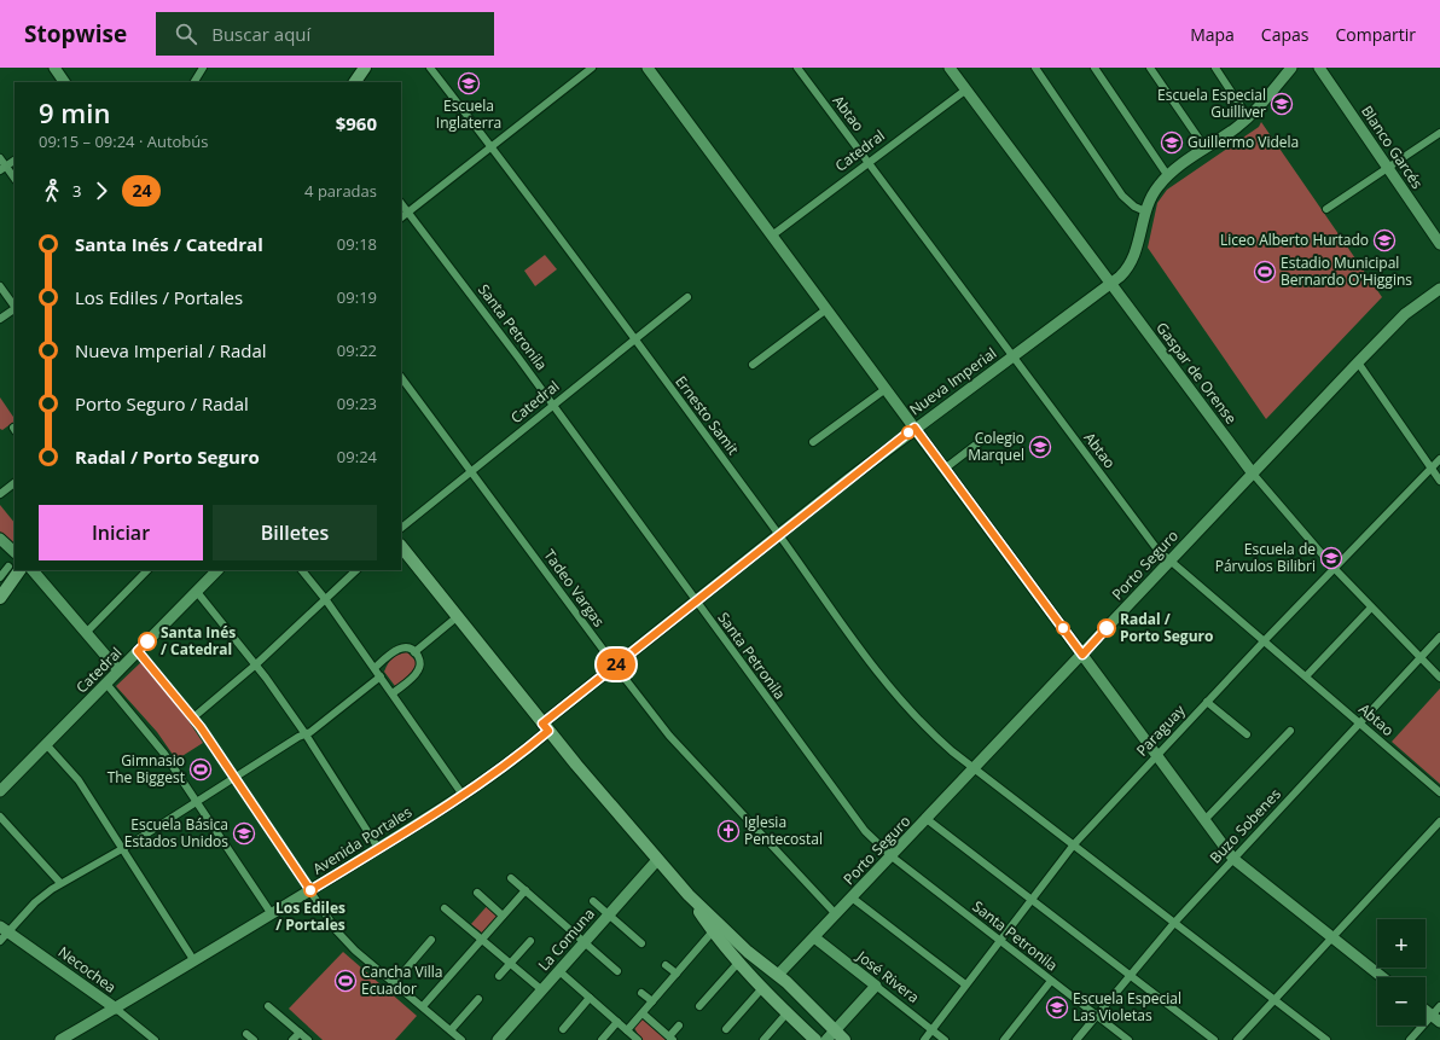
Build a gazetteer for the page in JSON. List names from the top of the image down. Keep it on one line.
{"streets":{"main road":["Blanco Garcés","Catedral","Gaspar de Orense","Nueva Imperial","Porto Seguro","Avenida Portales","La Comuna","Necochea","José Rivera"],"street":["Abtao","Santa Petronila","Ernesto Samit","Tadeo Vargas","Paraguay","Buzo Sobenes"]},"crossings":[["Abtao","Catedral"],["Abtao","Nueva Imperial"],["Abtao","Porto Seguro"],["Abtao","Paraguay"],["Abtao","Buzo Sobenes"],["Catedral","Santa Petronila"],["Catedral","Gaspar de Orense"],["Catedral","Ernesto Samit"],["Catedral","Tadeo Vargas"],["Santa Petronila","Nueva Imperial"],["Santa Petronila","Porto Seguro"],["Santa Petronila","Paraguay"],["Santa Petronila","Buzo Sobenes"],["Gaspar de Orense","Nueva Imperial"],["Gaspar de Orense","Porto Seguro"],["Gaspar de Orense","Paraguay"],["Gaspar de Orense","Buzo Sobenes"],["Nueva Imperial","Ernesto Samit"],["Nueva Imperial","Tadeo Vargas"],["Nueva Imperial","Avenida Portales"],["Ernesto Samit","Porto Seguro"],["Ernesto Samit","Paraguay"],["Ernesto Samit","Buzo Sobenes"],["Porto Seguro","Tadeo Vargas"],["Porto Seguro","José Rivera"],["Paraguay","José Rivera"],["Avenida Portales","Necochea"]],"places":{"school or university":["Escuela Inglaterra","Escuela Especial Guilliver","Guillermo Videla","Liceo Alberto Hurtado","Colegio Marquel","Escuela de Párvulos Bilibri","Escuela Básica Estados Unidos","Escuela Especial Las Violetas"],"sports":["Estadio Municipal Bernardo O'Higgins","Gimnasio The Biggest","Cancha Villa Ecuador"],"other":["Radal / Porto Seguro","Santa Inés / Catedral","Los Ediles / Portales"],"church":["Iglesia Pentecostal"]},"lines":["bus line 24"],"page":{"header":"Stopwise","search":"Buscar aquí","nav":["Mapa","Capas","Compartir"],"on_map":"24","heading":["9 min","09:15 – 09:24 · Autobús","$960"],"legs":["3","24","4 paradas"],"list":[{"name":"Santa Inés / Catedral","value":"09:18"},{"name":"Los Ediles / Portales","value":"09:19"},{"name":"Nueva Imperial / Radal","value":"09:22"},{"name":"Porto Seguro / Radal","value":"09:23"},{"name":"Radal / Porto Seguro","value":"09:24"}],"buttons":["Iniciar","Billetes"],"map_buttons":["+","−"]}}
